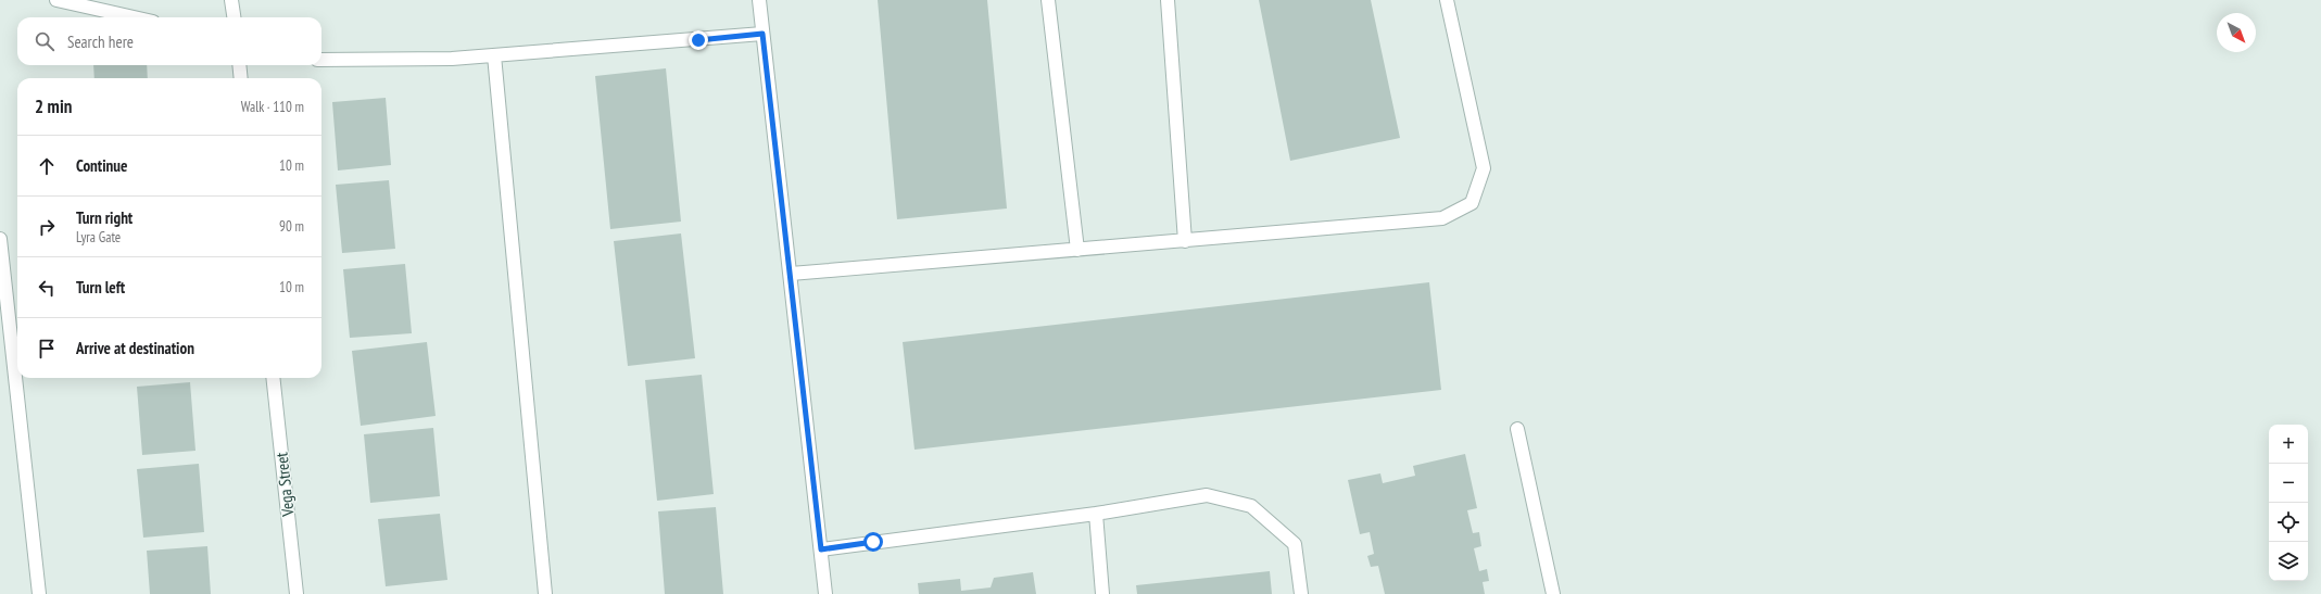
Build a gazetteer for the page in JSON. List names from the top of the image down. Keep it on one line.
{"streets":{"street":["Vega Street"]},"north":"bottom right","page":{"search":"Search here","heading":["2 min","Walk · 110 m"],"list":[["Continue","10 m"],["Turn right","Lyra Gate","90 m"],["Turn left","10 m"],"Arrive at destination"],"map_buttons":["+","−"]}}
